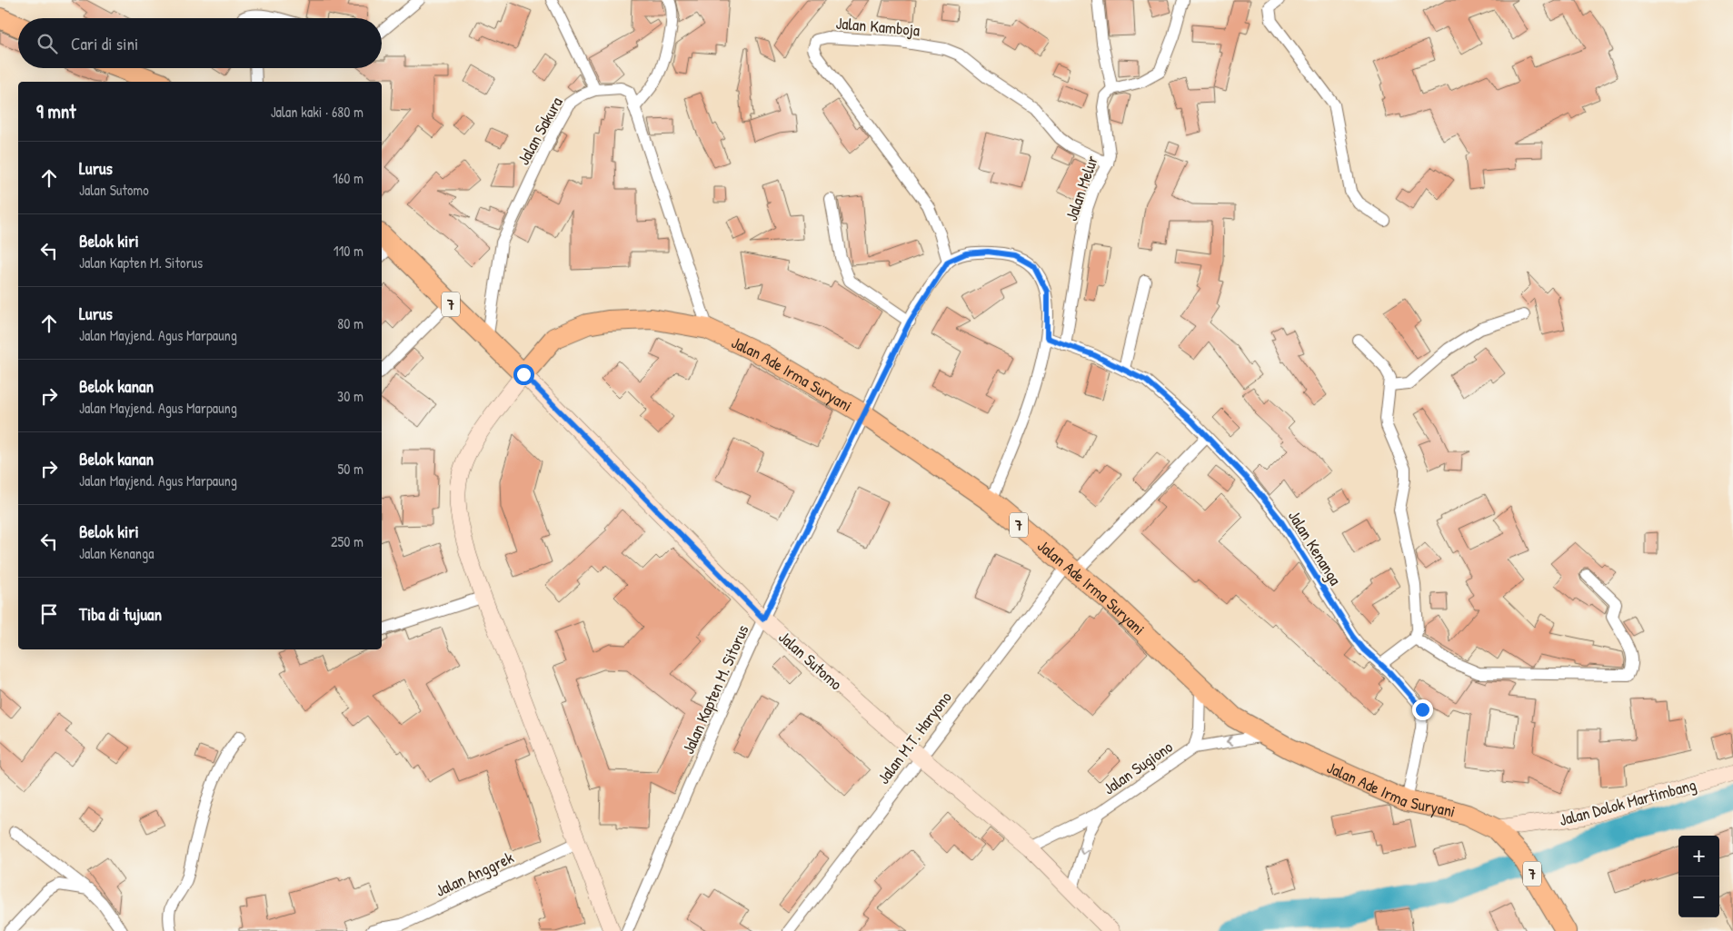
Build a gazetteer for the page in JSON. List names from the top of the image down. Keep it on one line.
{"streets":{"highway":["7","Jalan Ade Irma Suryani"],"street":["Jalan Kamboja","Jalan Sakura","Jalan Melur","Jalan Kenanga","Jalan Sutomo","Jalan Kapten M. Sitorus","Jalan M.T. Haryono","Jalan Sugiono","Jalan Dolok Martimbang","Jalan Anggrek"]},"crossings":[["Jalan Kamboja","Jalan Melur"],["Jalan Kamboja","Jalan Kapten M. Sitorus"],["Jalan Sakura","7"],["Jalan Sakura","Jalan Ade Irma Suryani"],["Jalan Melur","Jalan Kenanga"],["7","Jalan Ade Irma Suryani"],["7","Jalan Sutomo"],["7","Jalan Dolok Martimbang"],["Jalan Ade Irma Suryani","Jalan Kenanga"],["Jalan Ade Irma Suryani","Jalan Sutomo"],["Jalan Ade Irma Suryani","Jalan Kapten M. Sitorus"],["Jalan Ade Irma Suryani","Jalan M.T. Haryono"],["Jalan Ade Irma Suryani","Jalan Sugiono"],["Jalan Ade Irma Suryani","Jalan Dolok Martimbang"],["Jalan Kenanga","Jalan M.T. Haryono"],["Jalan Sutomo","Jalan Kapten M. Sitorus"],["Jalan Sutomo","Jalan M.T. Haryono"],["Jalan Sutomo","Jalan Sugiono"]],"page":{"search":"Cari di sini","heading":["9 mnt","Jalan kaki · 680 m"],"list":[["Lurus","Jalan Sutomo","160 m"],["Belok kiri","Jalan Kapten M. Sitorus","110 m"],["Lurus","Jalan Mayjend. Agus Marpaung","80 m"],["Belok kanan","Jalan Mayjend. Agus Marpaung","30 m"],["Belok kanan","Jalan Mayjend. Agus Marpaung","50 m"],["Belok kiri","Jalan Kenanga","250 m"],"Tiba di tujuan"],"map_buttons":["+","−"]}}
